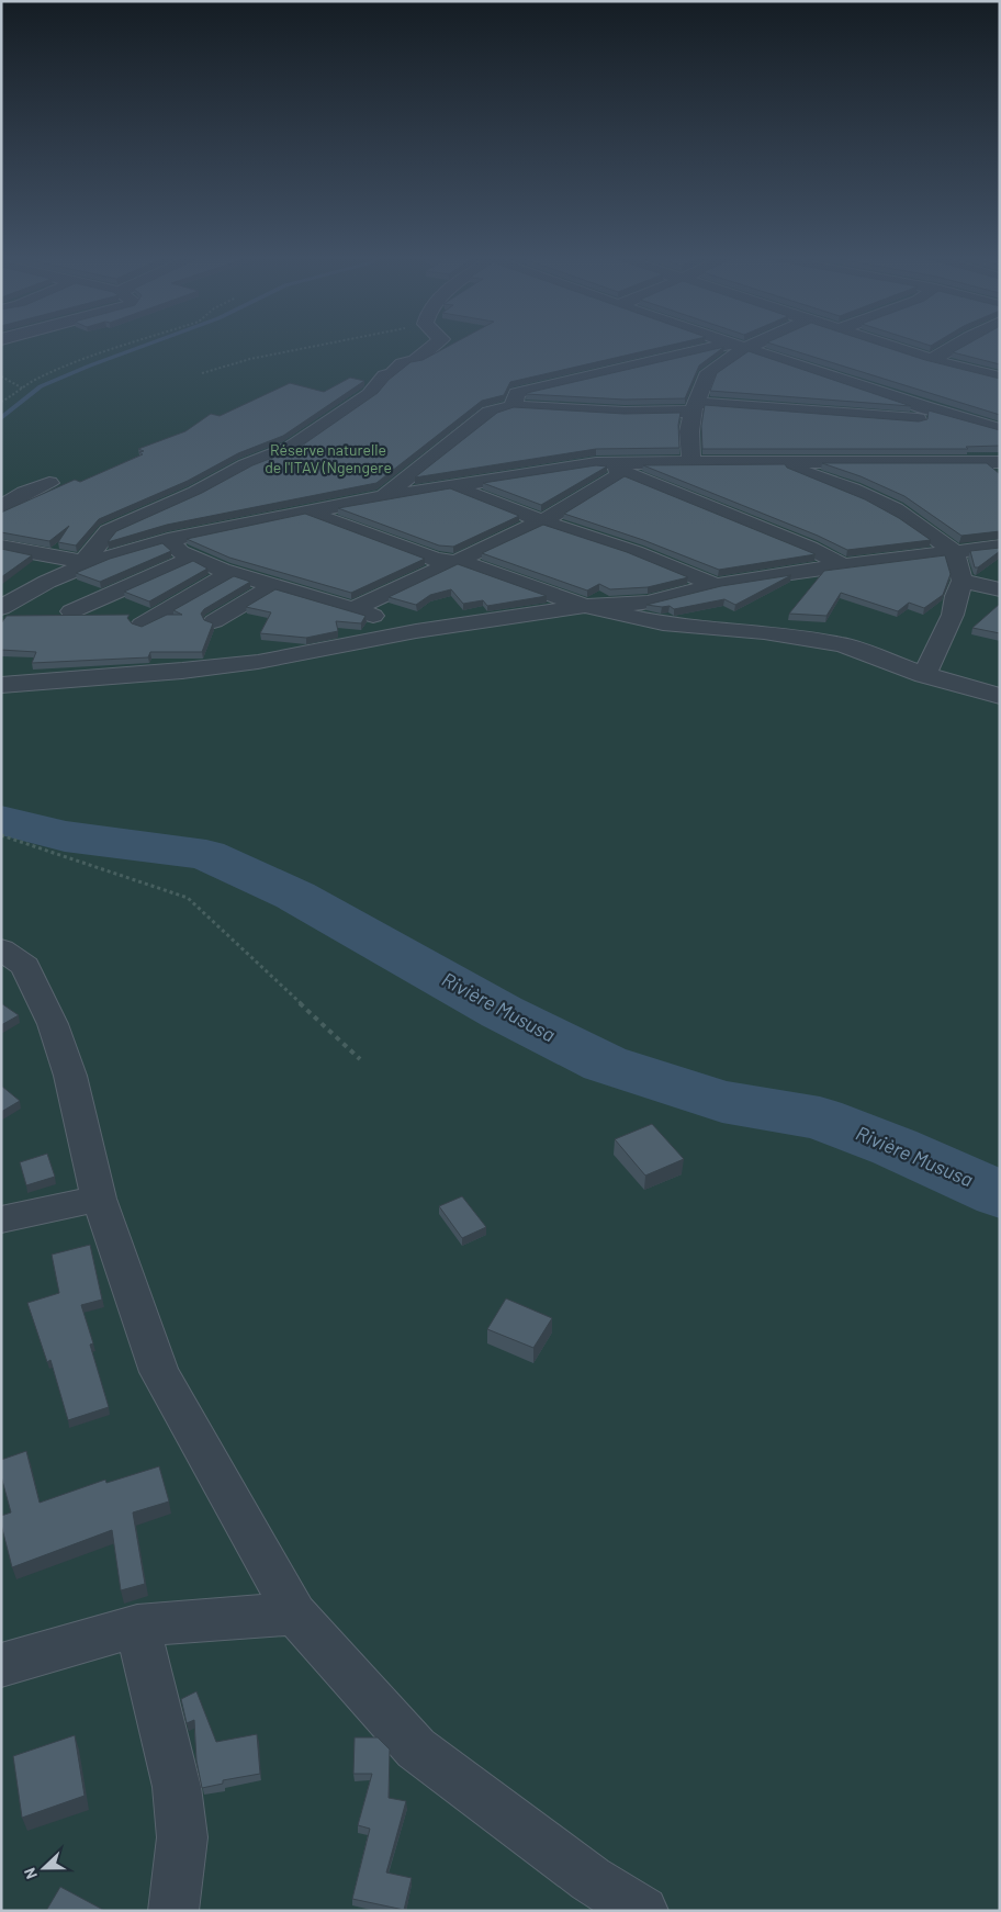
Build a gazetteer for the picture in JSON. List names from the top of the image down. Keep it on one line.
{"water":["Rivière Mususa"],"parks":["Réserve naturelle de l'ITAV (Ngengere"],"north":"left"}
